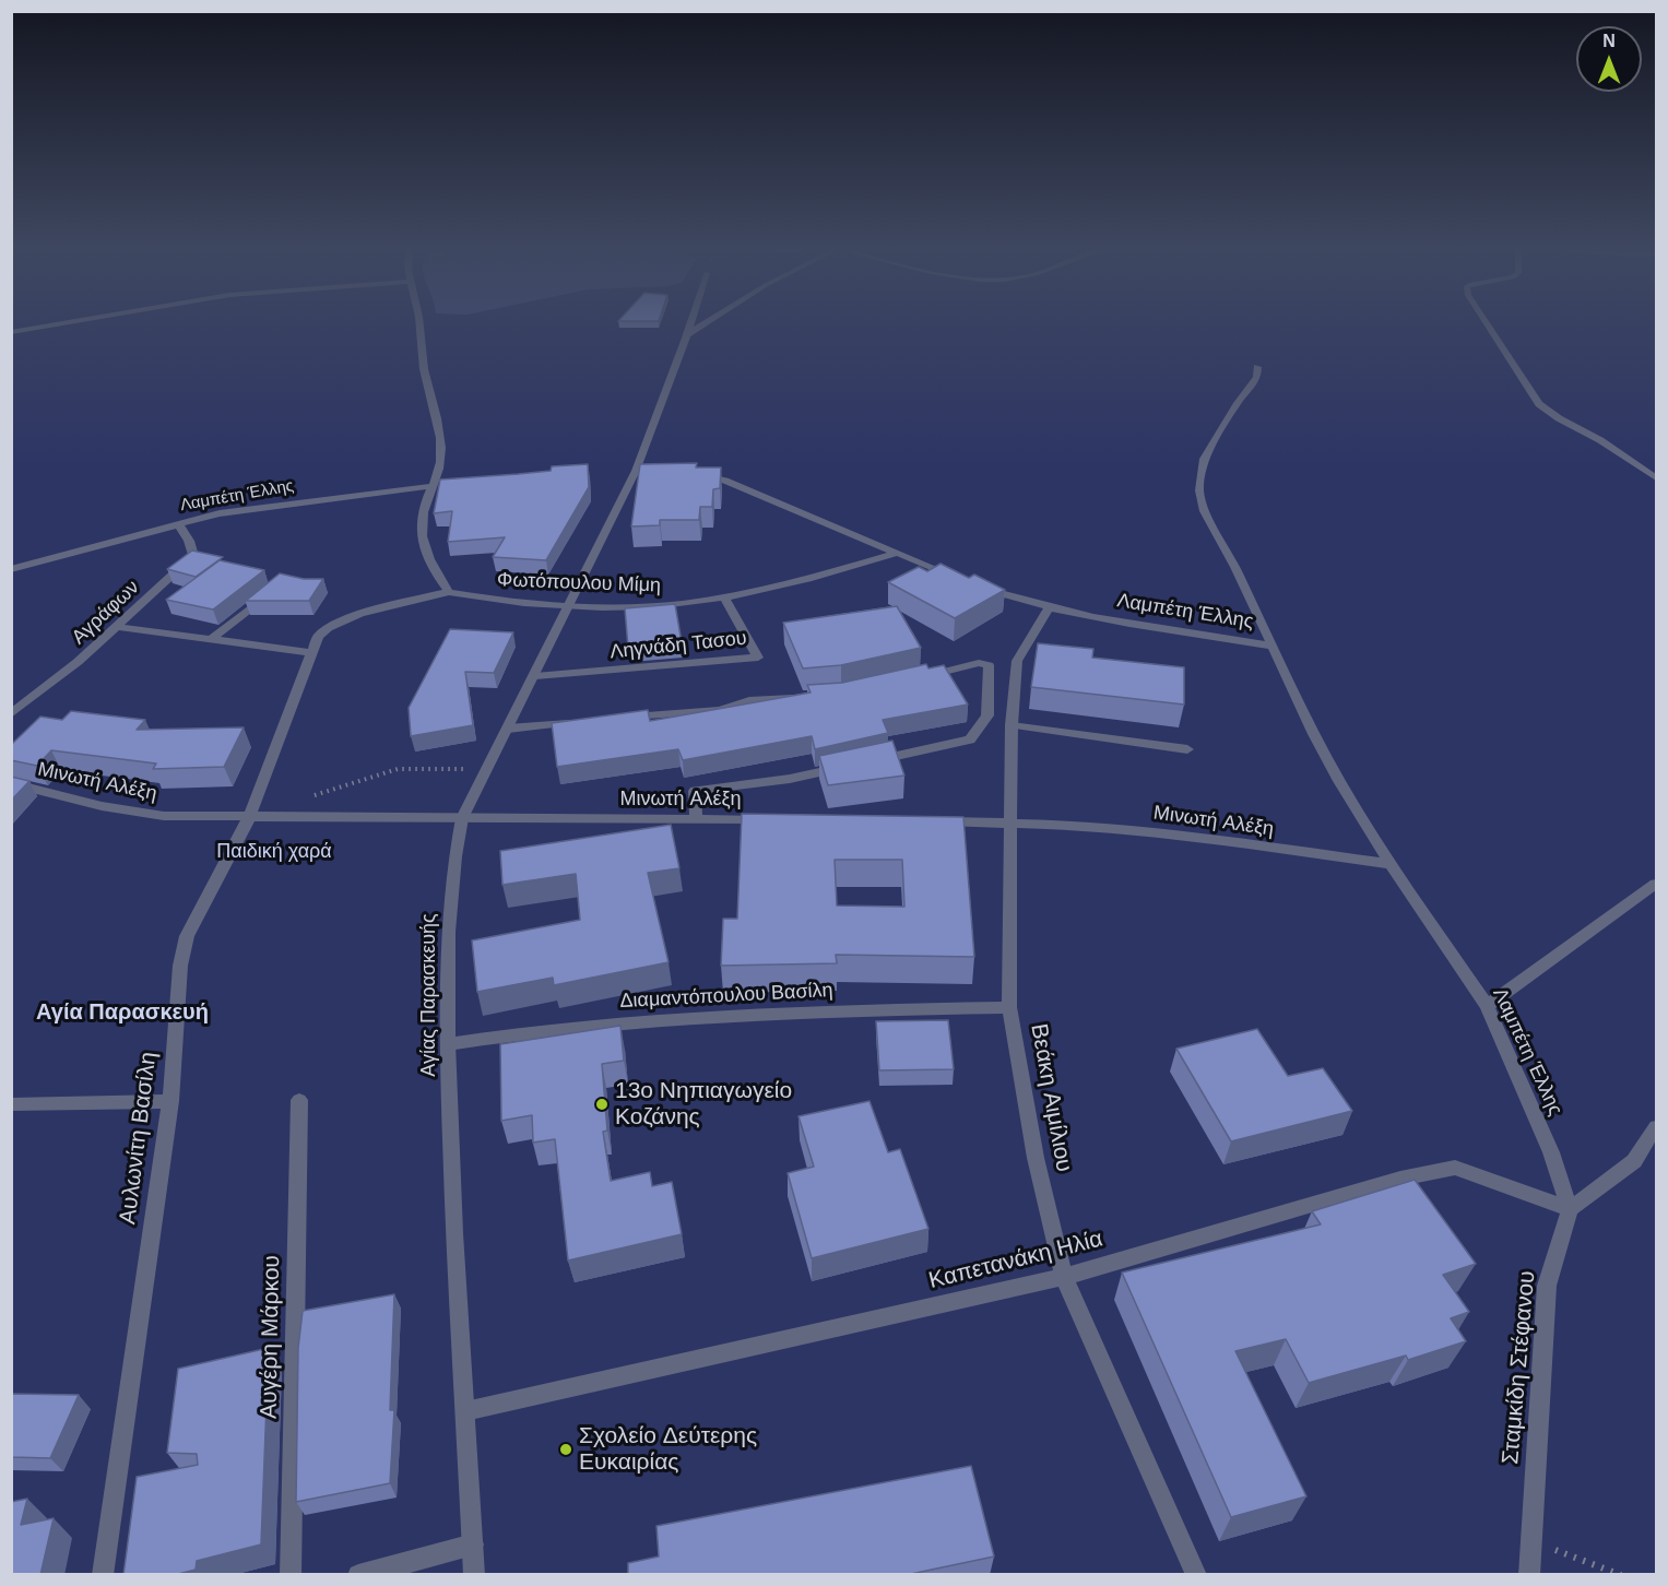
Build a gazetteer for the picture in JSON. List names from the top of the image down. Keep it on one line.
{"streets":{"street":["Λαμπέτη Έλλης","Φωτόπουλου Μίμη","Αγράφων","Ληγνάδη Τασου","Μινωτή Αλέξη","Αγίας Παρασκευής","Διαμαντόπουλου Βασίλη","Βεάκη Αιμίλιου","Αυλωνίτη Βασίλη","Καπετανάκη Ηλία","Αυγέρη Μάρκου","Σταμκίδη Στέφανου"]},"crossings":[["Λαμπέτη Έλλης","Αγράφων"],["Λαμπέτη Έλλης","Μινωτή Αλέξη"],["Λαμπέτη Έλλης","Βεάκη Αιμίλιου"],["Λαμπέτη Έλλης","Καπετανάκη Ηλία"],["Λαμπέτη Έλλης","Σταμκίδη Στέφανου"],["Φωτόπουλου Μίμη","Ληγνάδη Τασου"],["Φωτόπουλου Μίμη","Αγίας Παρασκευής"],["Φωτόπουλου Μίμη","Αυλωνίτη Βασίλη"],["Ληγνάδη Τασου","Αγίας Παρασκευής"],["Μινωτή Αλέξη","Αγίας Παρασκευής"],["Μινωτή Αλέξη","Βεάκη Αιμίλιου"],["Μινωτή Αλέξη","Αυλωνίτη Βασίλη"],["Αγίας Παρασκευής","Διαμαντόπουλου Βασίλη"],["Αγίας Παρασκευής","Καπετανάκη Ηλία"],["Διαμαντόπουλου Βασίλη","Βεάκη Αιμίλιου"],["Βεάκη Αιμίλιου","Καπετανάκη Ηλία"],["Καπετανάκη Ηλία","Σταμκίδη Στέφανου"]],"districts":["Αγία Παρασκευή"],"parks":["Παιδική χαρά"],"places":["13ο Νηπιαγωγείο Κοζάνης","Σχολείο Δεύτερης Ευκαιρίας"],"north":"top"}
